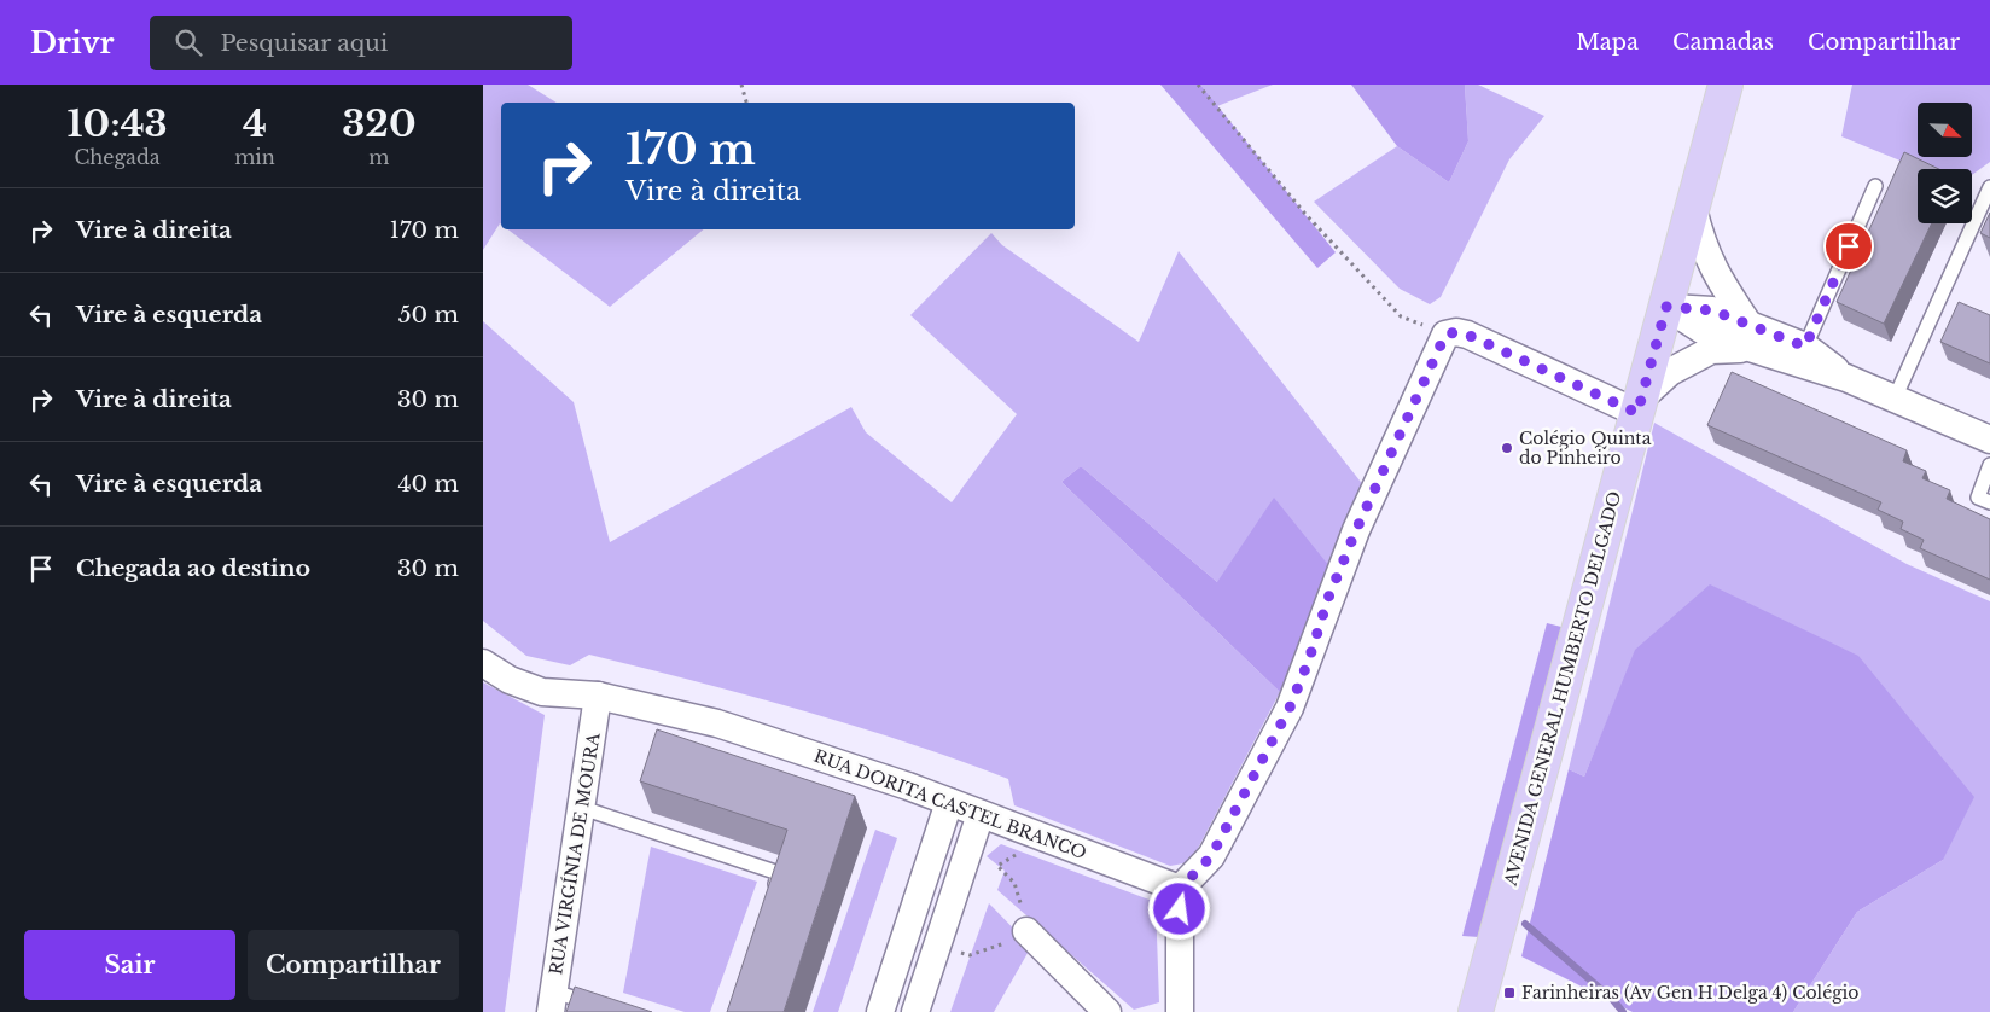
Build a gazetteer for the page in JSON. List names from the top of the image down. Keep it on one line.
{"streets":{"main road":["AVENIDA GENERAL HUMBERTO DELGADO"],"street":["RUA DORITA CASTEL BRANCO","RUA VIRGÍNIA DE MOURA"]},"crossings":[["RUA DORITA CASTEL BRANCO","RUA VIRGÍNIA DE MOURA"]],"places":{"other":["Colégio Quinta do Pinheiro"],"transit":["Farinheiras (Av Gen H Delga 4) Colégio"]},"north":"bottom right","page":{"header":"Drivr","search":"Pesquisar aqui","nav":["Mapa","Camadas","Compartilhar"],"eta":["10:43","Chegada","4","min","320","m"],"turn":["170 m","Vire à direita"],"list":[{"name":"Vire à direita","value":"170 m"},{"name":"Vire à esquerda","value":"50 m"},{"name":"Vire à direita","value":"30 m"},{"name":"Vire à esquerda","value":"40 m"},{"name":"Chegada ao destino","value":"30 m"}],"buttons":["Sair","Compartilhar"]}}
